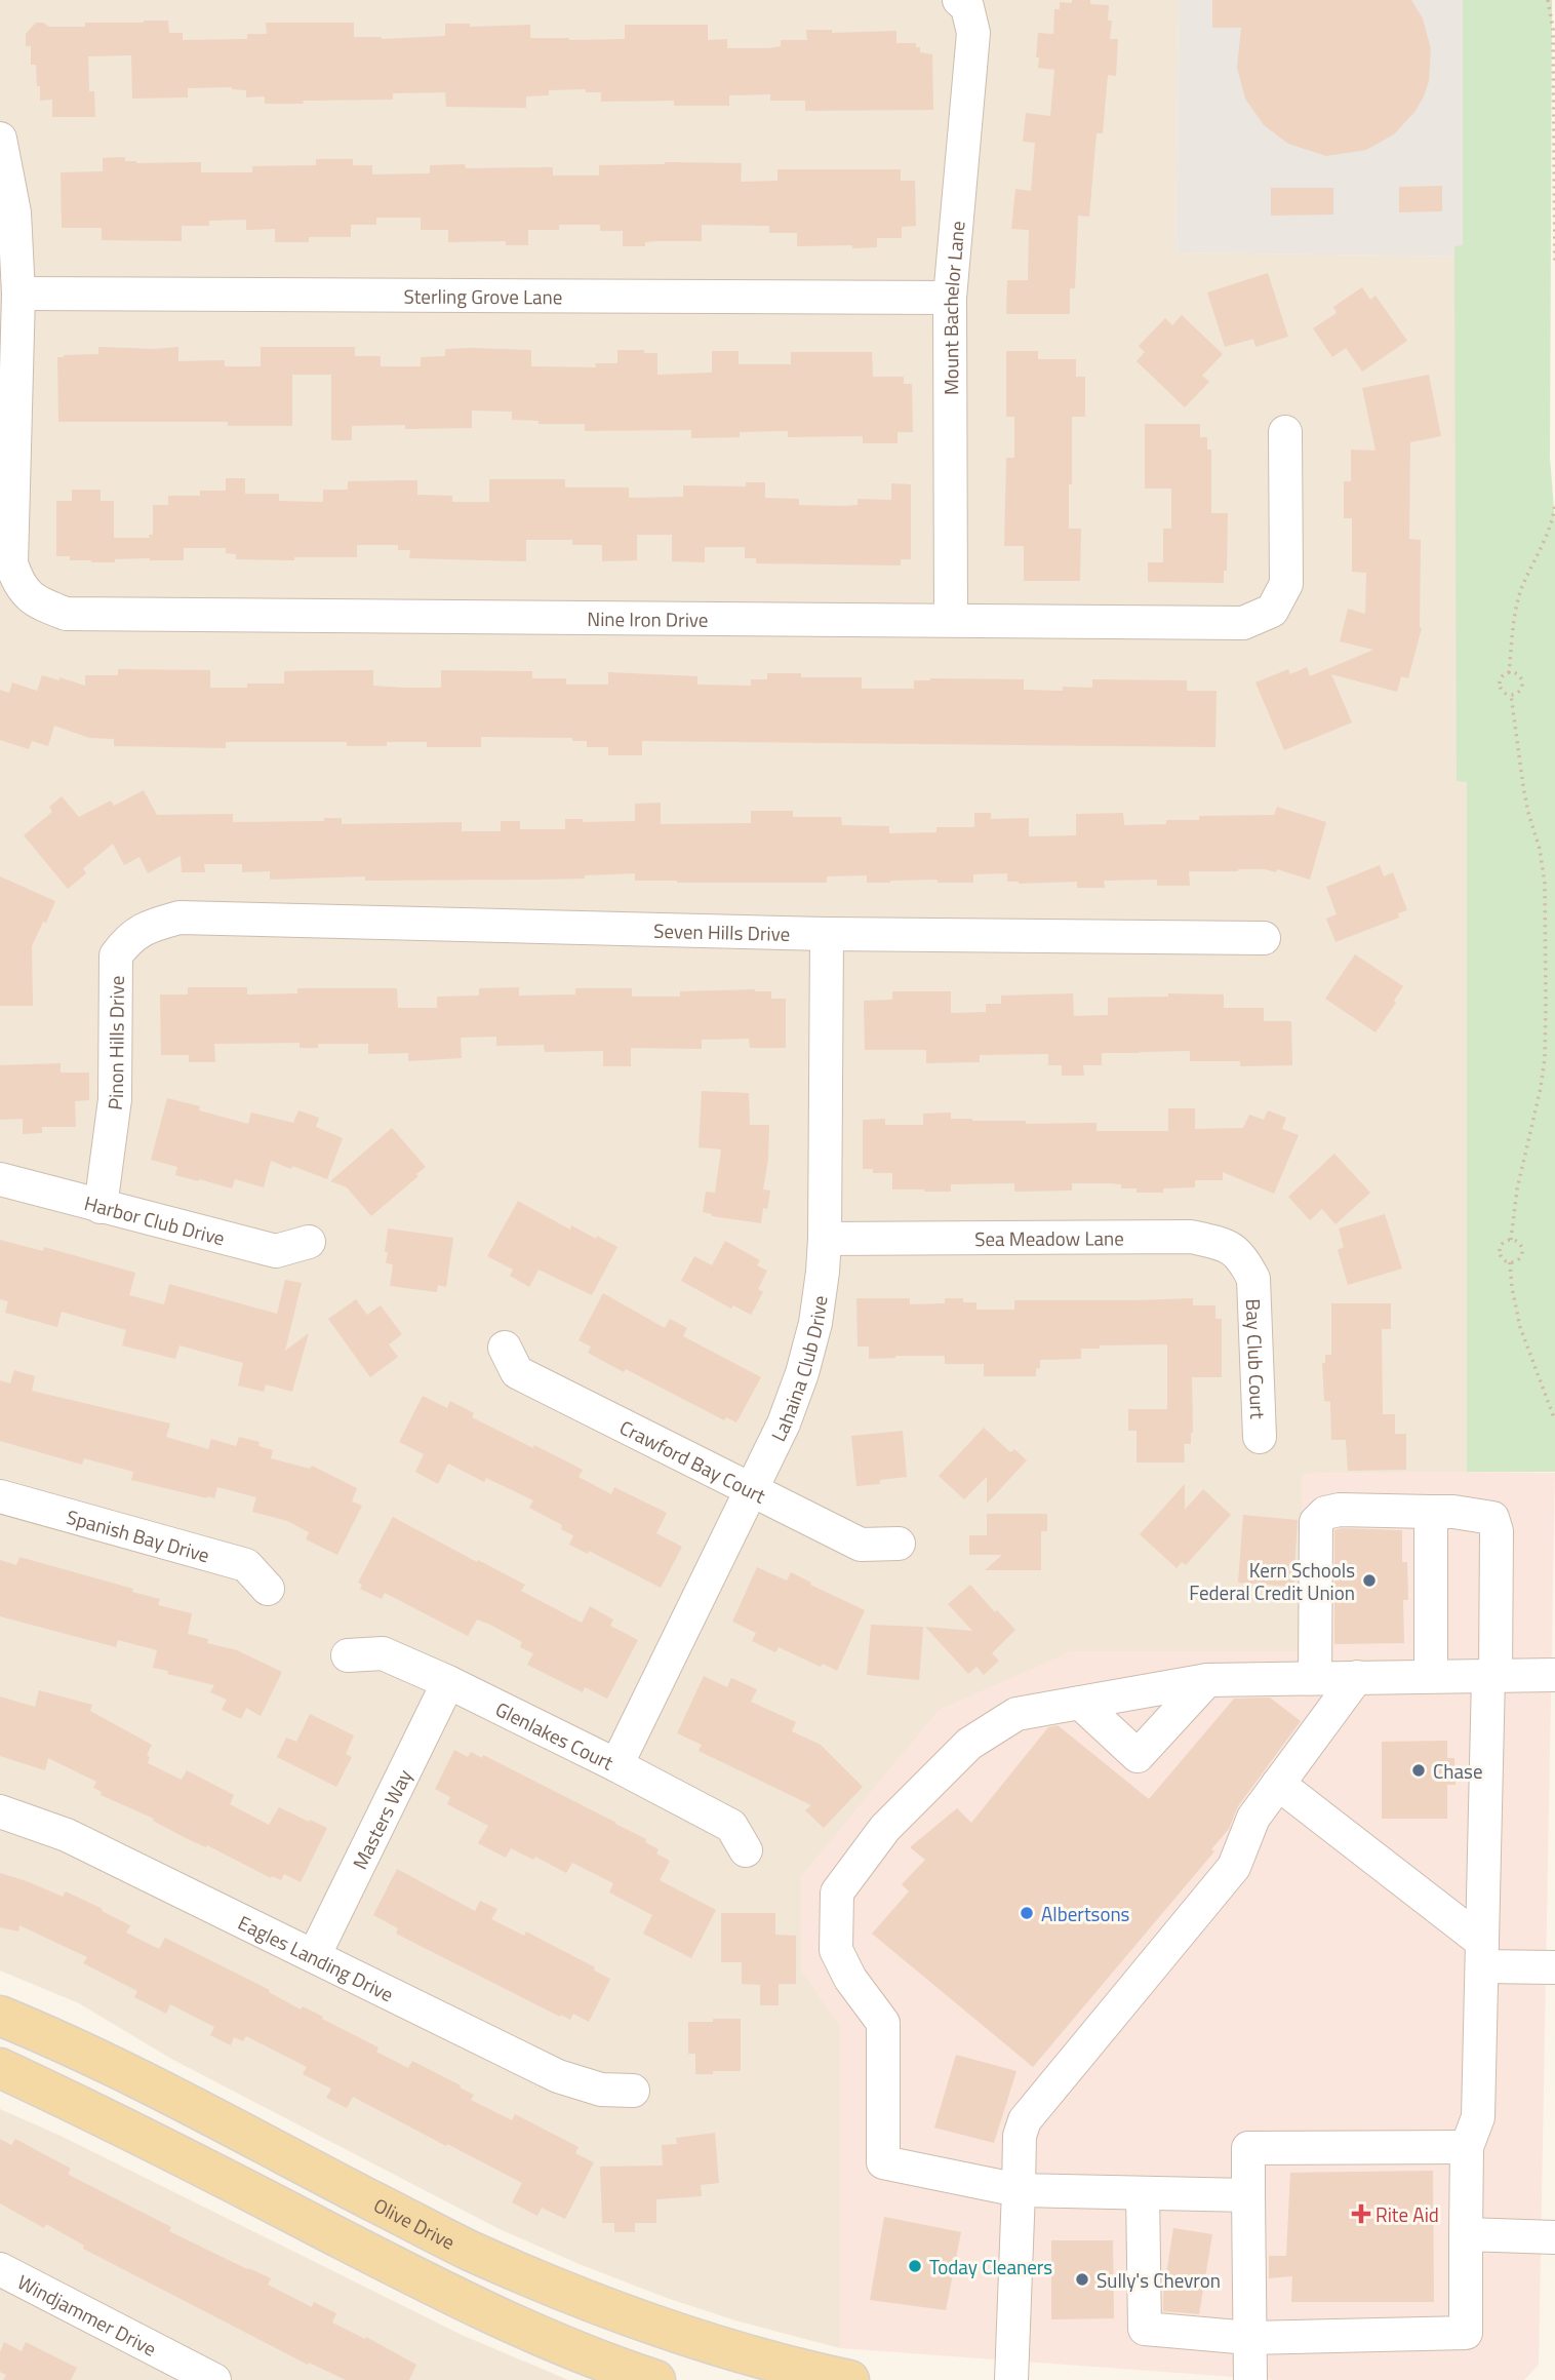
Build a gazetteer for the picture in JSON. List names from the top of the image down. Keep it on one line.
{"streets":{"main road":["Olive Drive"],"street":["Sterling Grove Lane","Mount Bachelor Lane","Nine Iron Drive","Seven Hills Drive","Pinon Hills Drive","Harbor Club Drive","Sea Meadow Lane","Bay Club Court","Lahaina Club Drive","Crawford Bay Court","Spanish Bay Drive","Glenlakes Court","Masters Way","Eagles Landing Drive","Windjammer Drive"]},"crossings":[["Sterling Grove Lane","Mount Bachelor Lane"],["Sterling Grove Lane","Nine Iron Drive"],["Mount Bachelor Lane","Nine Iron Drive"],["Seven Hills Drive","Pinon Hills Drive"],["Seven Hills Drive","Lahaina Club Drive"],["Pinon Hills Drive","Harbor Club Drive"],["Sea Meadow Lane","Bay Club Court"],["Sea Meadow Lane","Lahaina Club Drive"],["Lahaina Club Drive","Crawford Bay Court"],["Lahaina Club Drive","Glenlakes Court"],["Glenlakes Court","Masters Way"],["Masters Way","Eagles Landing Drive"]],"places":{"other":["Kern Schools Federal Credit Union","Chase","Albertsons","Today Cleaners","Sully's Chevron"],"health":["Rite Aid"]}}
